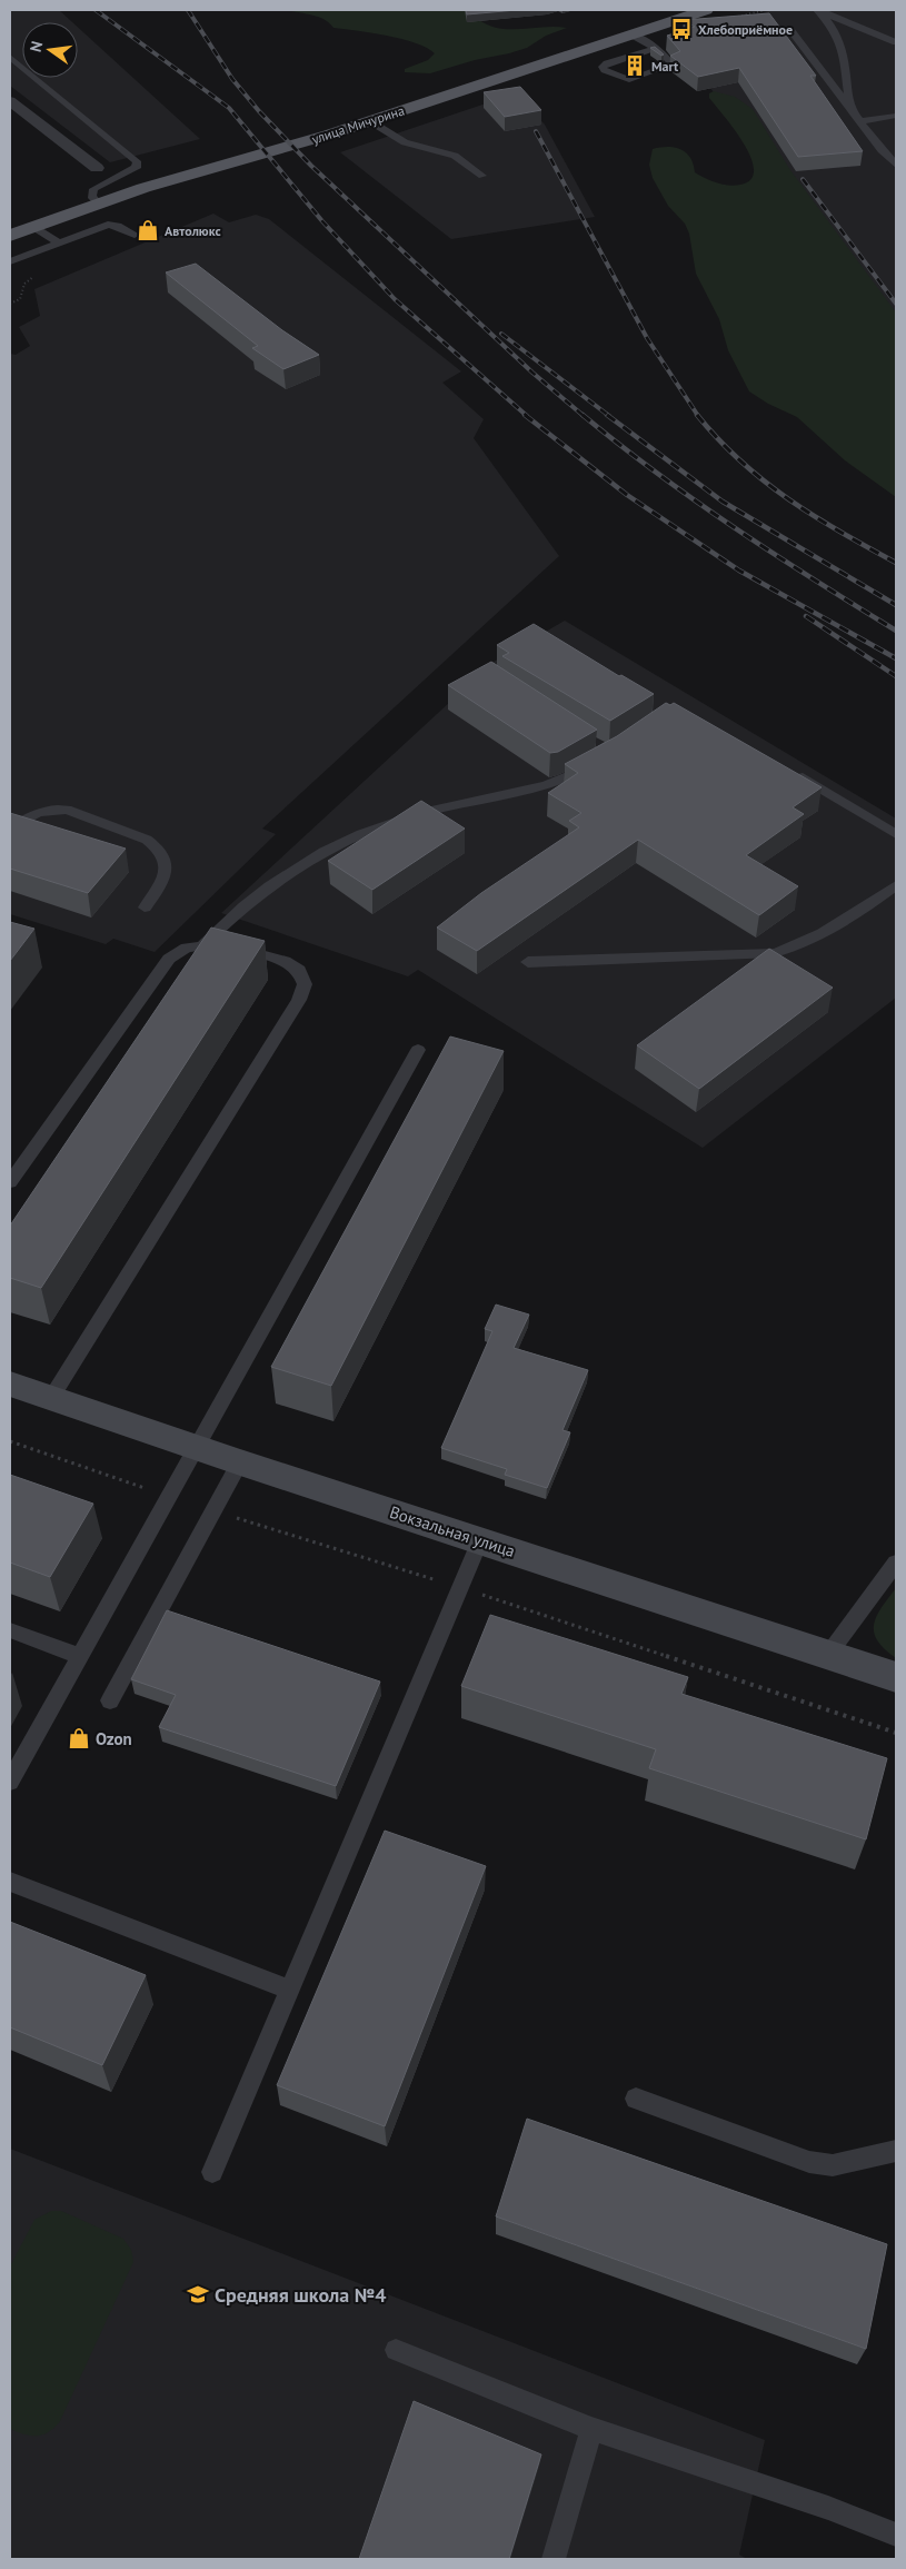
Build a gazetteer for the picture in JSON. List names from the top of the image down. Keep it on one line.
{"streets":{"main road":["улица Мичурина","Вокзальная улица"]},"places":{"bus stop":["Хлебоприёмное"],"building":["Mart"],"shop":["Автолюкс","Ozon"],"school or university":["Средняя школа №4"]},"north":"left"}
